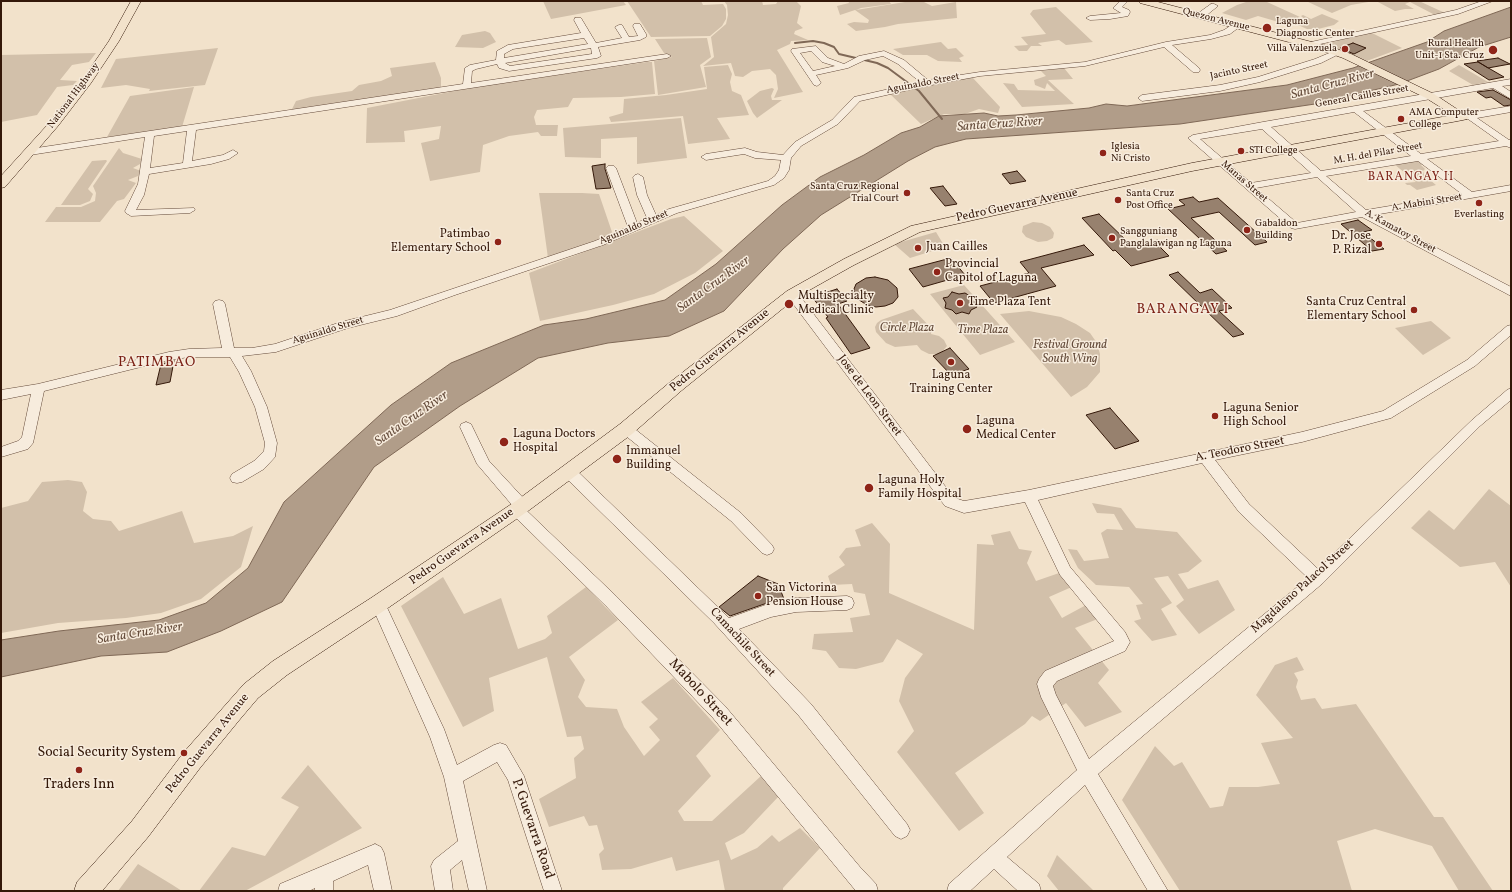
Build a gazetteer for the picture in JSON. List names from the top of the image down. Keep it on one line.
{"streets":{"main road":["Quezon Avenue","National Highway","Pedro Guevarra Avenue"],"street":["Jacinto Street","Aguinaldo Street","General Cailles Street","M. H. del Pilar Street","Manas Street","A. Mabini Street","A. Kamatoy Street","Jose de Leon Street","A. Teodoro Street","Magdaleno Palacol Street","Camachile Street","Mabolo Street","P. Guevarra Road"]},"crossings":[["Quezon Avenue","Jacinto Street"],["Quezon Avenue","Aguinaldo Street"],["Quezon Avenue","General Cailles Street"],["Quezon Avenue","Pedro Guevarra Avenue"],["General Cailles Street","Manas Street"],["General Cailles Street","A. Kamatoy Street"],["M. H. del Pilar Street","Manas Street"],["M. H. del Pilar Street","A. Kamatoy Street"],["Manas Street","A. Mabini Street"],["Manas Street","Pedro Guevarra Avenue"],["A. Mabini Street","A. Kamatoy Street"],["Pedro Guevarra Avenue","A. Kamatoy Street"],["Pedro Guevarra Avenue","Jose de Leon Street"],["Pedro Guevarra Avenue","Camachile Street"],["Pedro Guevarra Avenue","Mabolo Street"],["Jose de Leon Street","A. Teodoro Street"]],"districts":["BARANGAY II","BARANGAY I","PATIMBAO"],"water":["Santa Cruz River"],"parks":["Circle Plaza","Time Plaza","Festival Ground South Wing"],"places":["Laguna Diagnostic Center","Villa Valenzuela","Rural Health Unit-1 Sta. Cruz","AMA Computer College","STI College","Iglesia Ni Cristo","Santa Cruz Regional Trial Court","Santa Cruz Post Office","Everlasting","Gabaldon Building","Sangguniang Panglalawigan ng Laguna","Patimbao Elementary School","Dr. Jose P. Rizal","Juan Cailles","Provincial Capitol of Laguna","Time Plaza Tent","Multispecialty Medical Clinic","Santa Cruz Central Elementary School","Laguna Training Center","Laguna Senior High School","Laguna Medical Center","Laguna Doctors Hospital","Immanuel Building","Laguna Holy Family Hospital","San Victorina Pension House","Social Security System","Traders Inn"]}
